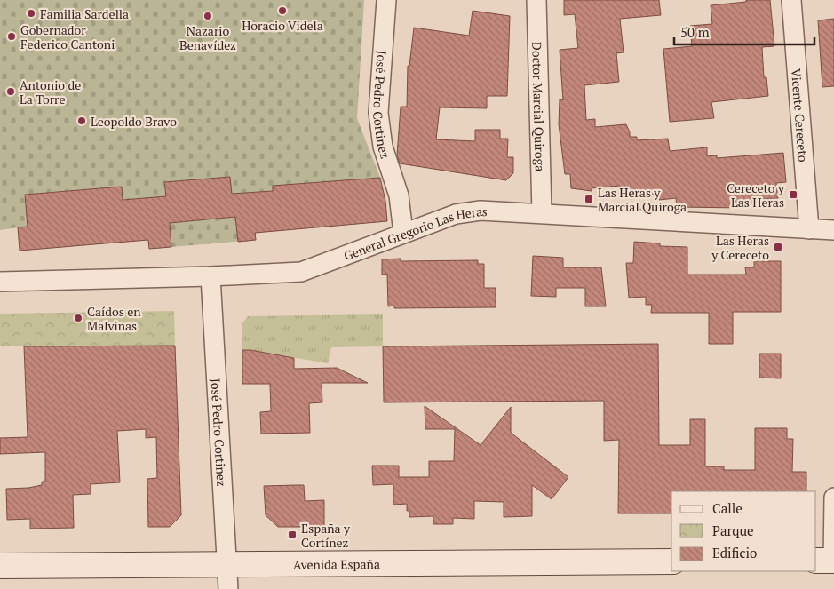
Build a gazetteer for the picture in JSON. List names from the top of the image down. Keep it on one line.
{"streets":{"main road":["Avenida España"],"street":["José Pedro Cortinez","Doctor Marcial Quiroga","Vicente Cereceto","General Gregorio Las Heras"]},"crossings":[["José Pedro Cortinez","General Gregorio Las Heras"],["José Pedro Cortinez","Avenida España"],["Doctor Marcial Quiroga","General Gregorio Las Heras"],["Vicente Cereceto","General Gregorio Las Heras"]],"places":{"other":["Horacio Videla","Familia Sardella","Nazario Benavídez","Gobernador Federico Cantoni","Antonio de La Torre","Leopoldo Bravo","Caídos en Malvinas"],"transit":["Cereceto y Las Heras","Las Heras y Marcial Quiroga","Las Heras y Cereceto","España y Cortínez"]},"legend":["Calle","Parque","Edificio"],"scale_bar":"50 m"}
